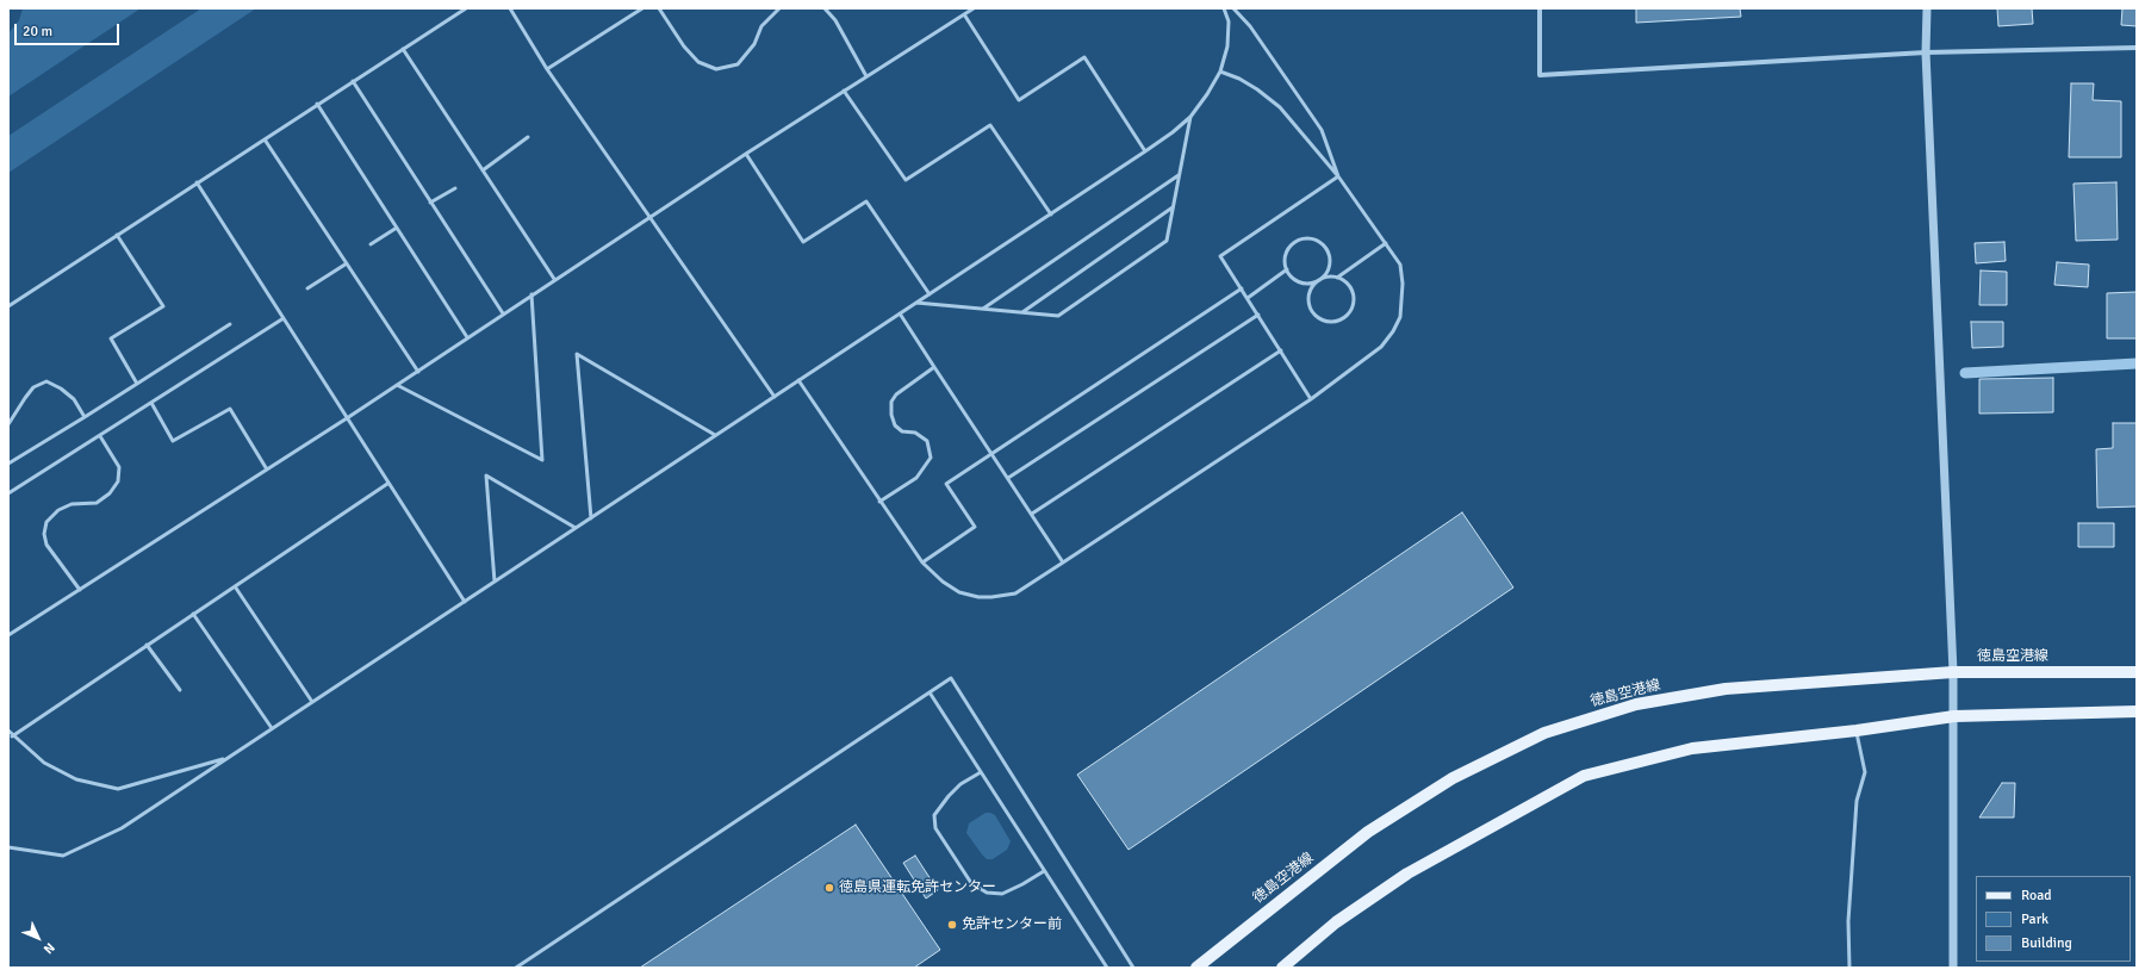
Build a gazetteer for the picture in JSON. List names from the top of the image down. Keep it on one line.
{"streets":{"main road":["徳島空港線"]},"places":["徳島県運転免許センター","免許センター前"],"legend":["Road","Park","Building"],"scale_bar":"20 m","north":"bottom right"}
